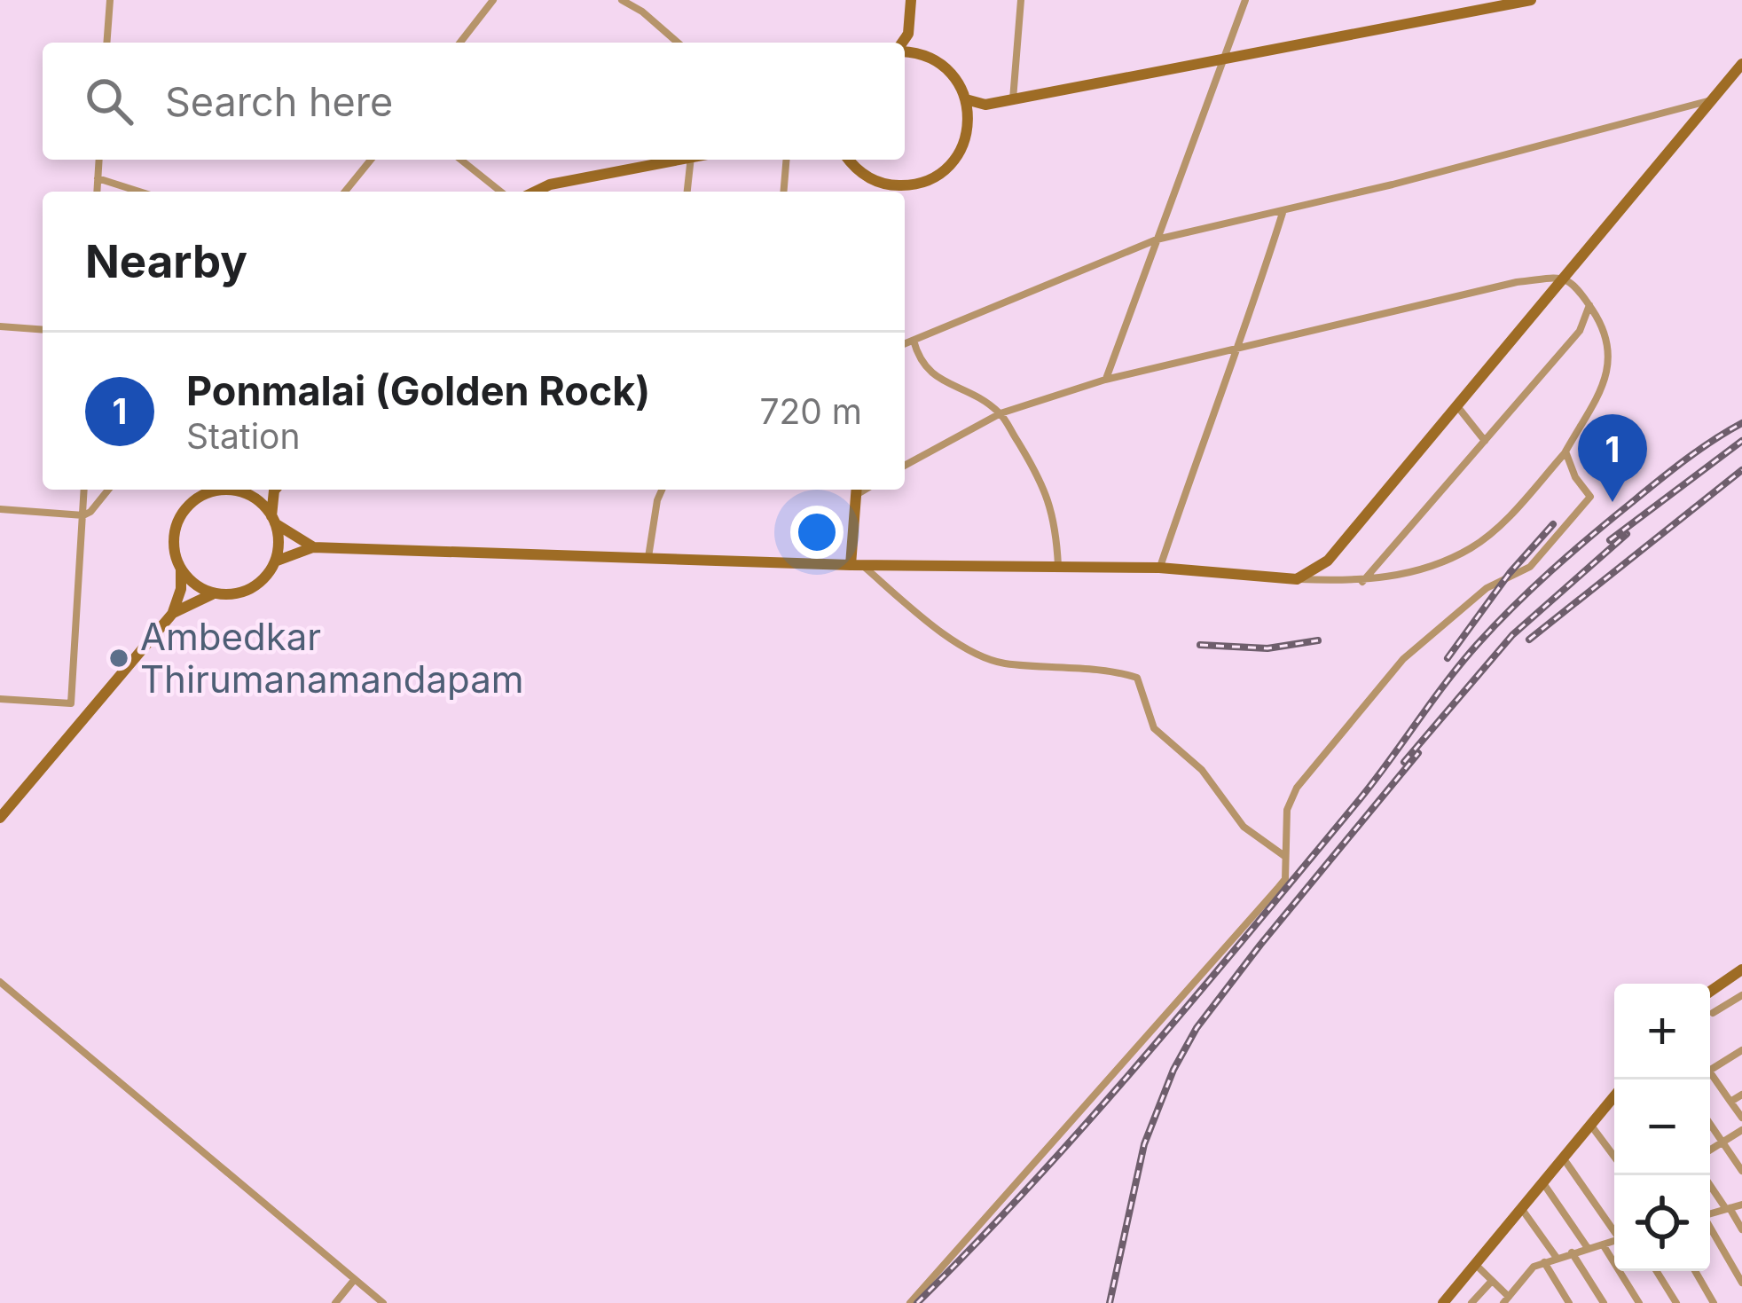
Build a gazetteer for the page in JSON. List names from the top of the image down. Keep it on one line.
{"places":["Ambedkar Thirumanamandapam"],"page":{"search":"Search here","heading":"Nearby","list":[{"mark":"1","name":"Ponmalai (Golden Rock)","note":"Station","value":"720 m"}],"pins":"1","map_buttons":["+","−"]}}
